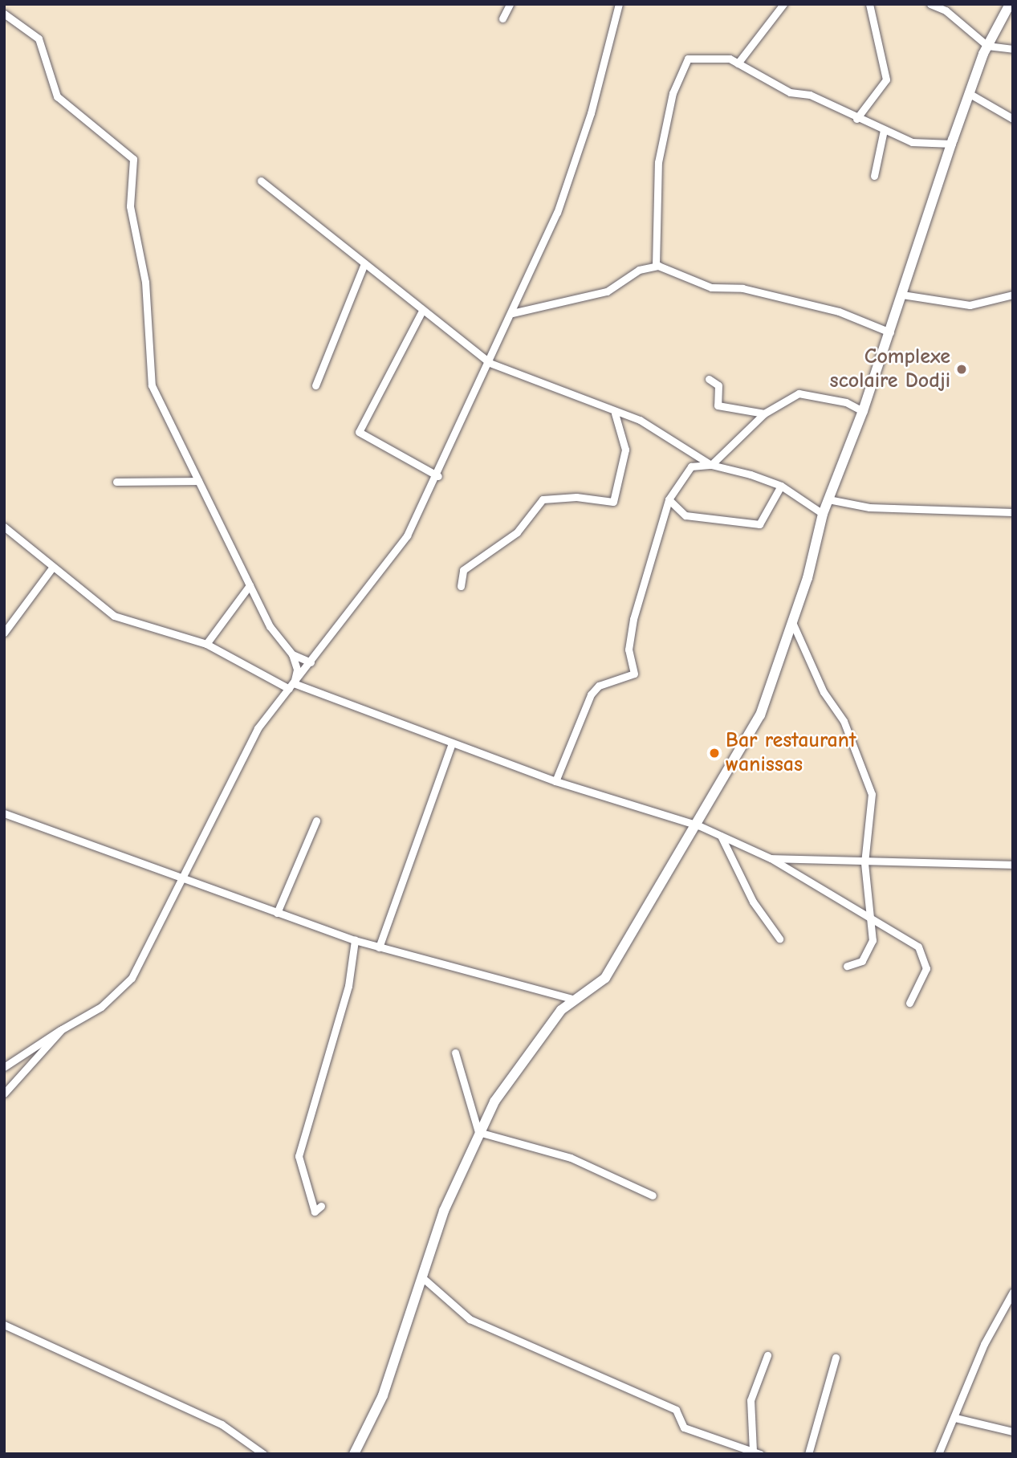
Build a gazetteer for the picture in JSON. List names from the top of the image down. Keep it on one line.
{"places":["Complexe scolaire Dodji","Bar restaurant wanissas"]}
